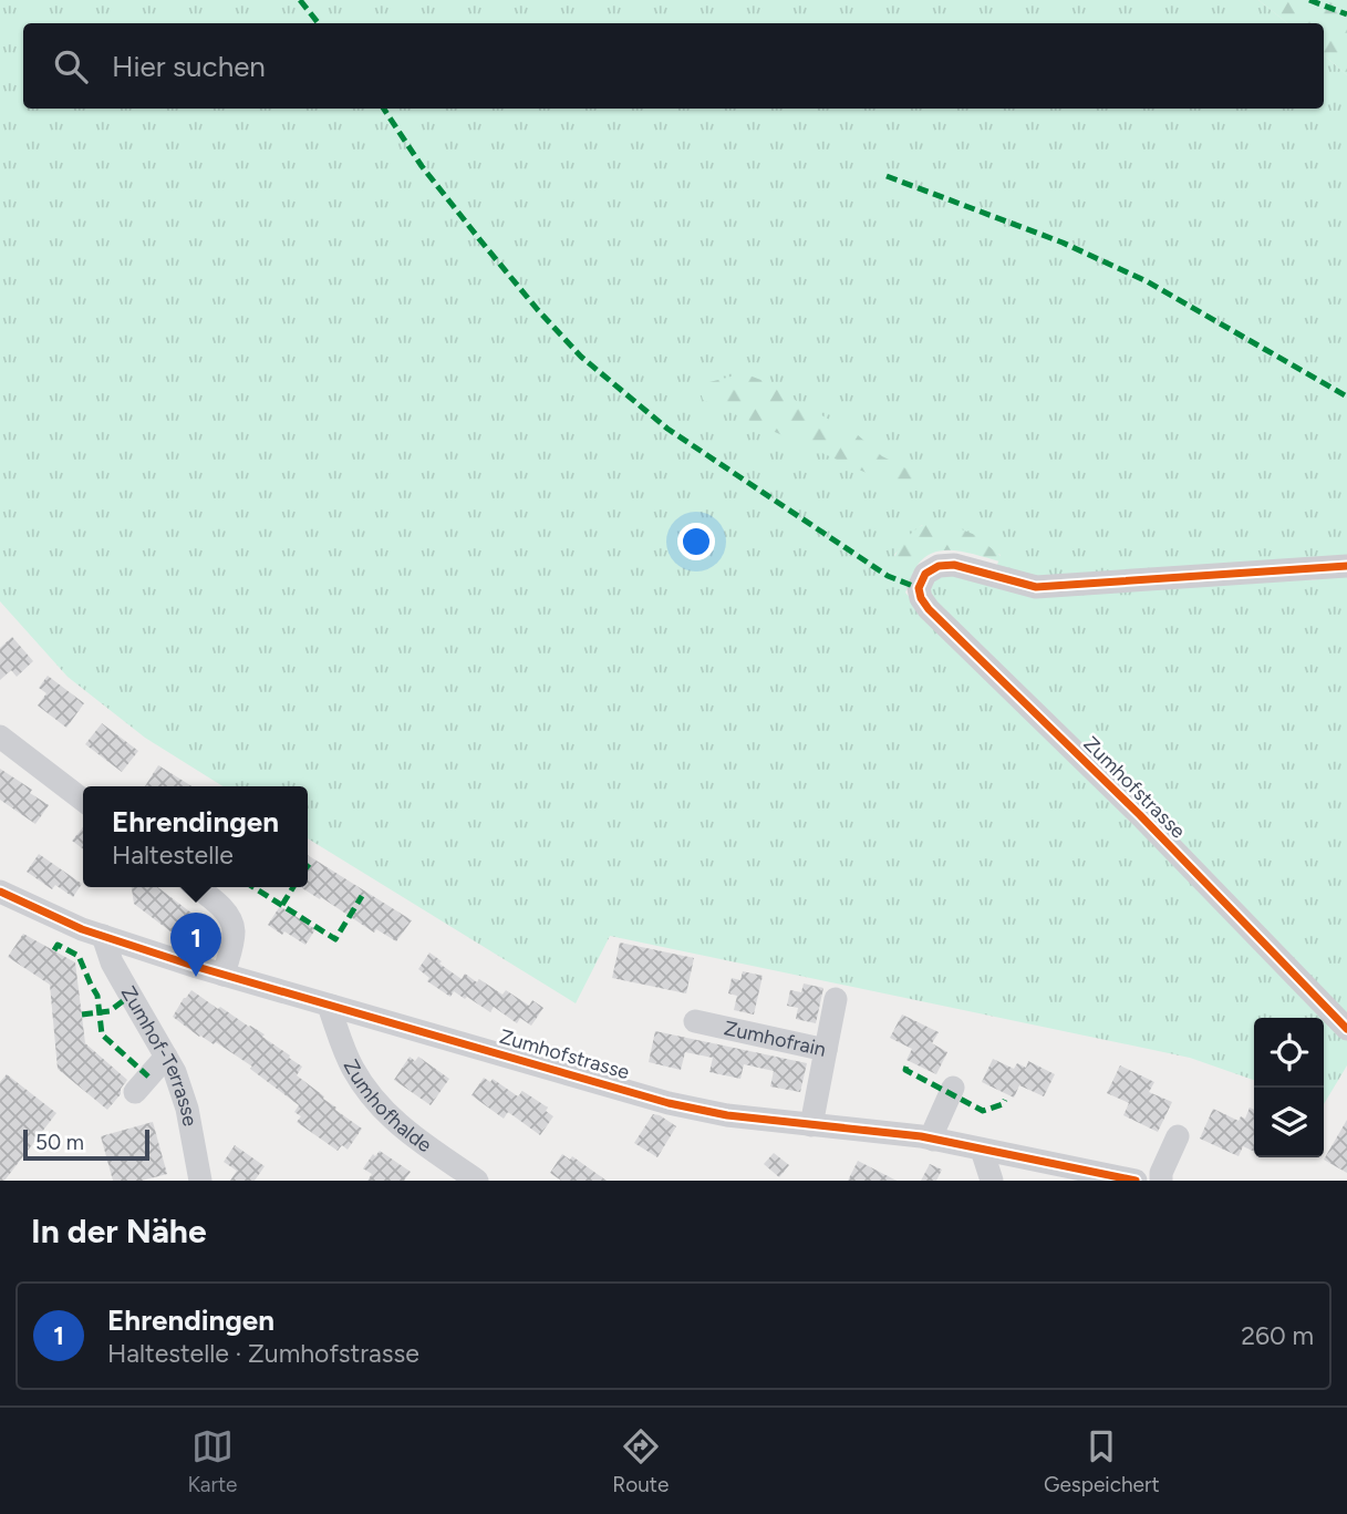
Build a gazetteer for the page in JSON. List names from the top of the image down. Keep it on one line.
{"streets":{"street":["Zumhofstrasse","Zumhofrain","Zumhof-Terrasse","Zumhofhalde"]},"crossings":[["Zumhofstrasse","Zumhofrain"],["Zumhofstrasse","Zumhof-Terrasse"],["Zumhofstrasse","Zumhofhalde"]],"scale_bar":"50 m","page":{"search":"Hier suchen","popup":["Ehrendingen","Haltestelle"],"pins":"1","scale":"50 m","heading":"In der Nähe","list":[{"mark":"1","name":"Ehrendingen","note":"Haltestelle · Zumhofstrasse","value":"260 m"}],"nav":["Karte","Route","Gespeichert"]}}
